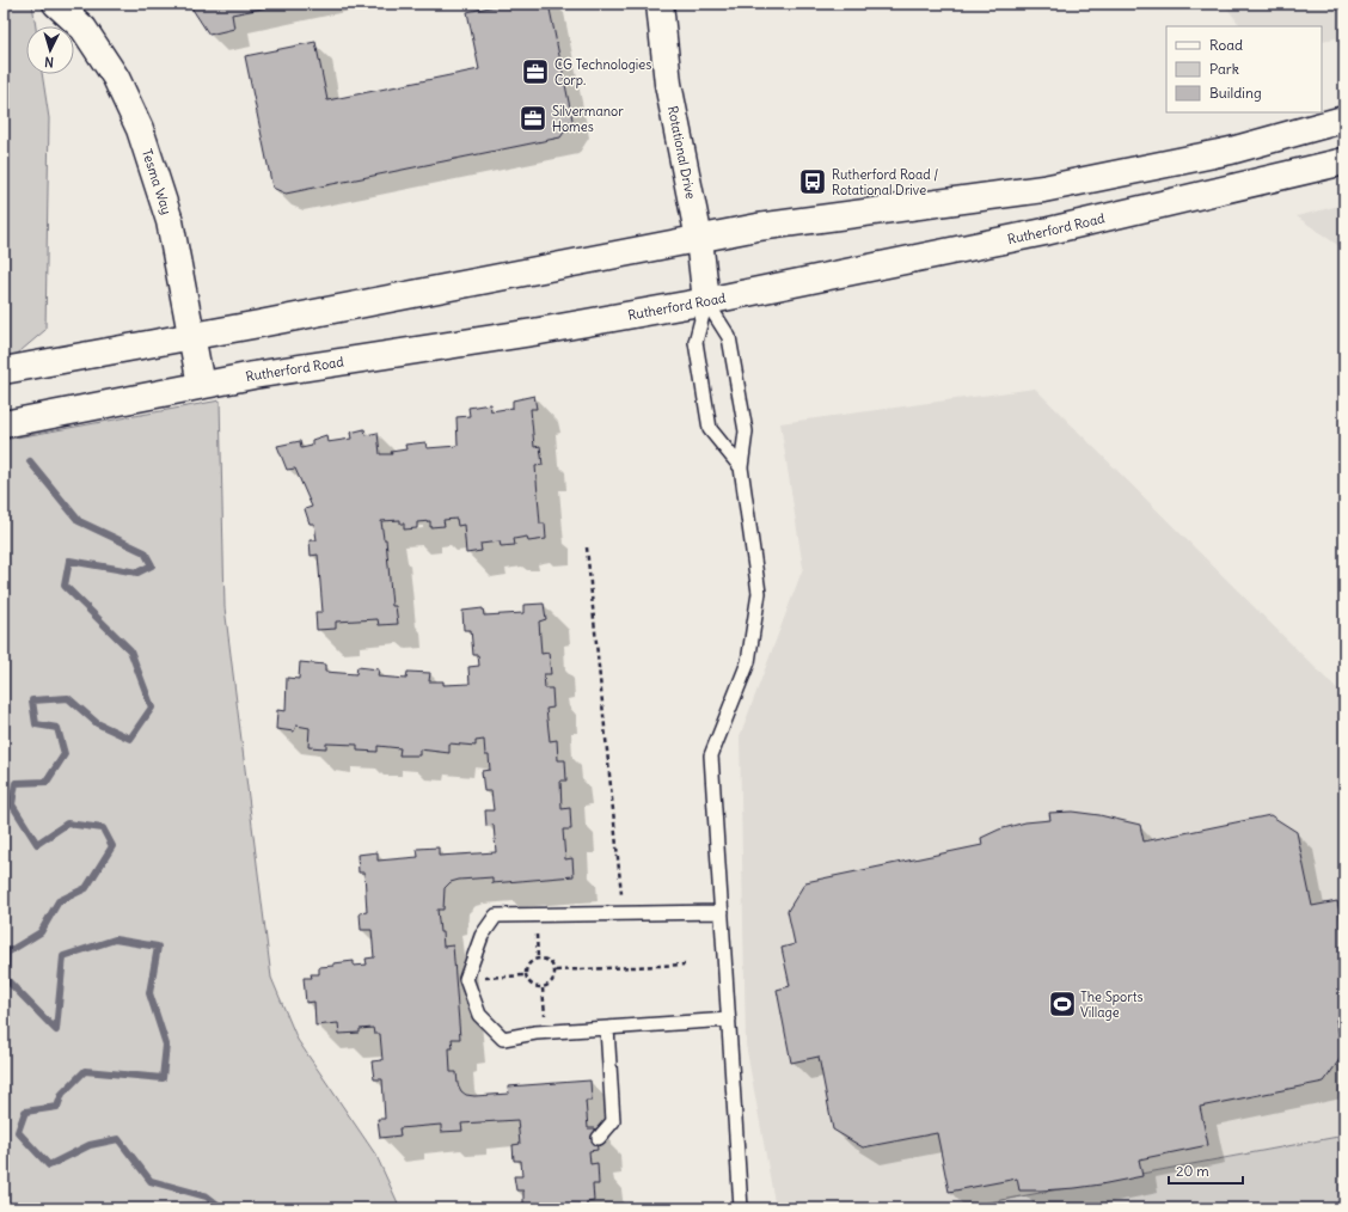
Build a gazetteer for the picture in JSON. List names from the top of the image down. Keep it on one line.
{"streets":{"main road":["Rotational Drive","Tesma Way","Rutherford Road"]},"crossings":[["Rotational Drive","Rutherford Road"],["Tesma Way","Rutherford Road"]],"places":{"office":["CG Technologies Corp.","Silvermanor Homes"],"bus stop":["Rutherford Road / Rotational Drive"],"sports":["The Sports Village"]},"legend":["Road","Park","Building"],"scale_bar":"20 m","north":"bottom"}
